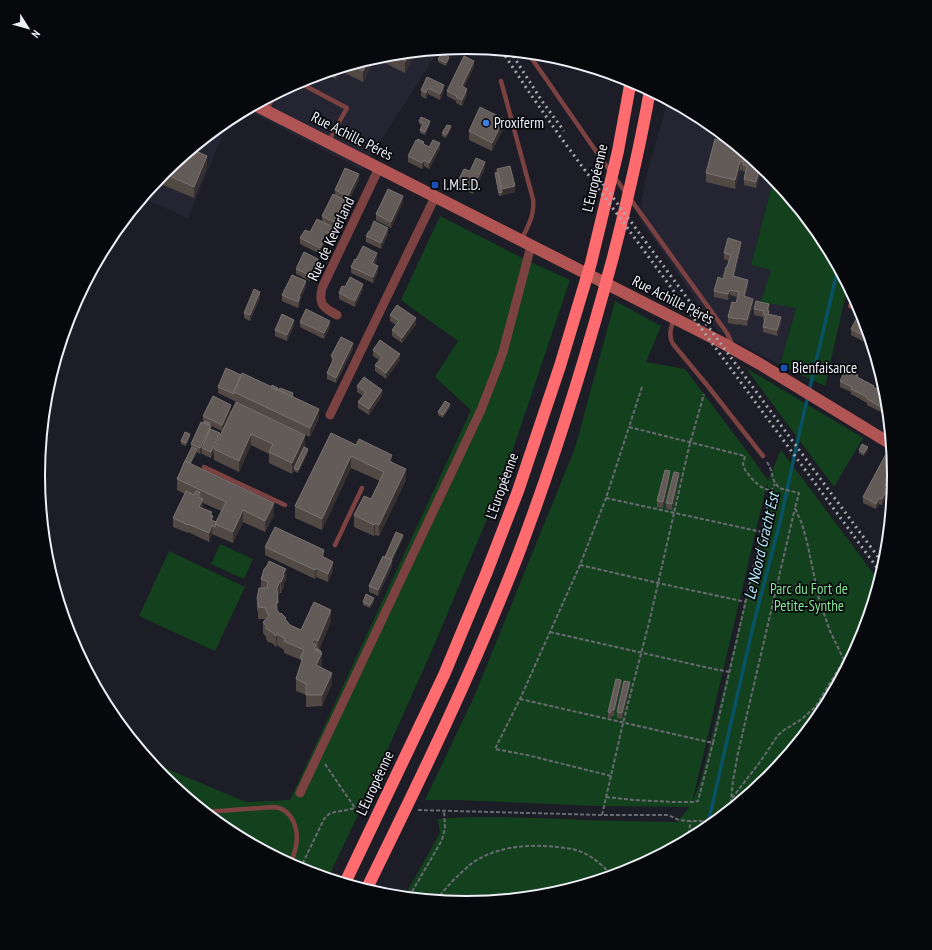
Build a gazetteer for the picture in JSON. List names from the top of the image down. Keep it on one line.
{"streets":{"highway":["L'Européenne"],"street":["Rue Achille Pérès","Rue de Keverland"]},"crossings":[["Rue Achille Pérès","Rue de Keverland"]],"water":["Le Noord Gracht Est"],"parks":["Parc du Fort de Petite-Synthe"],"places":{"other":["Proxiferm"],"transit":["I.M.E.D.","Bienfaisance"]},"north":"bottom right"}
